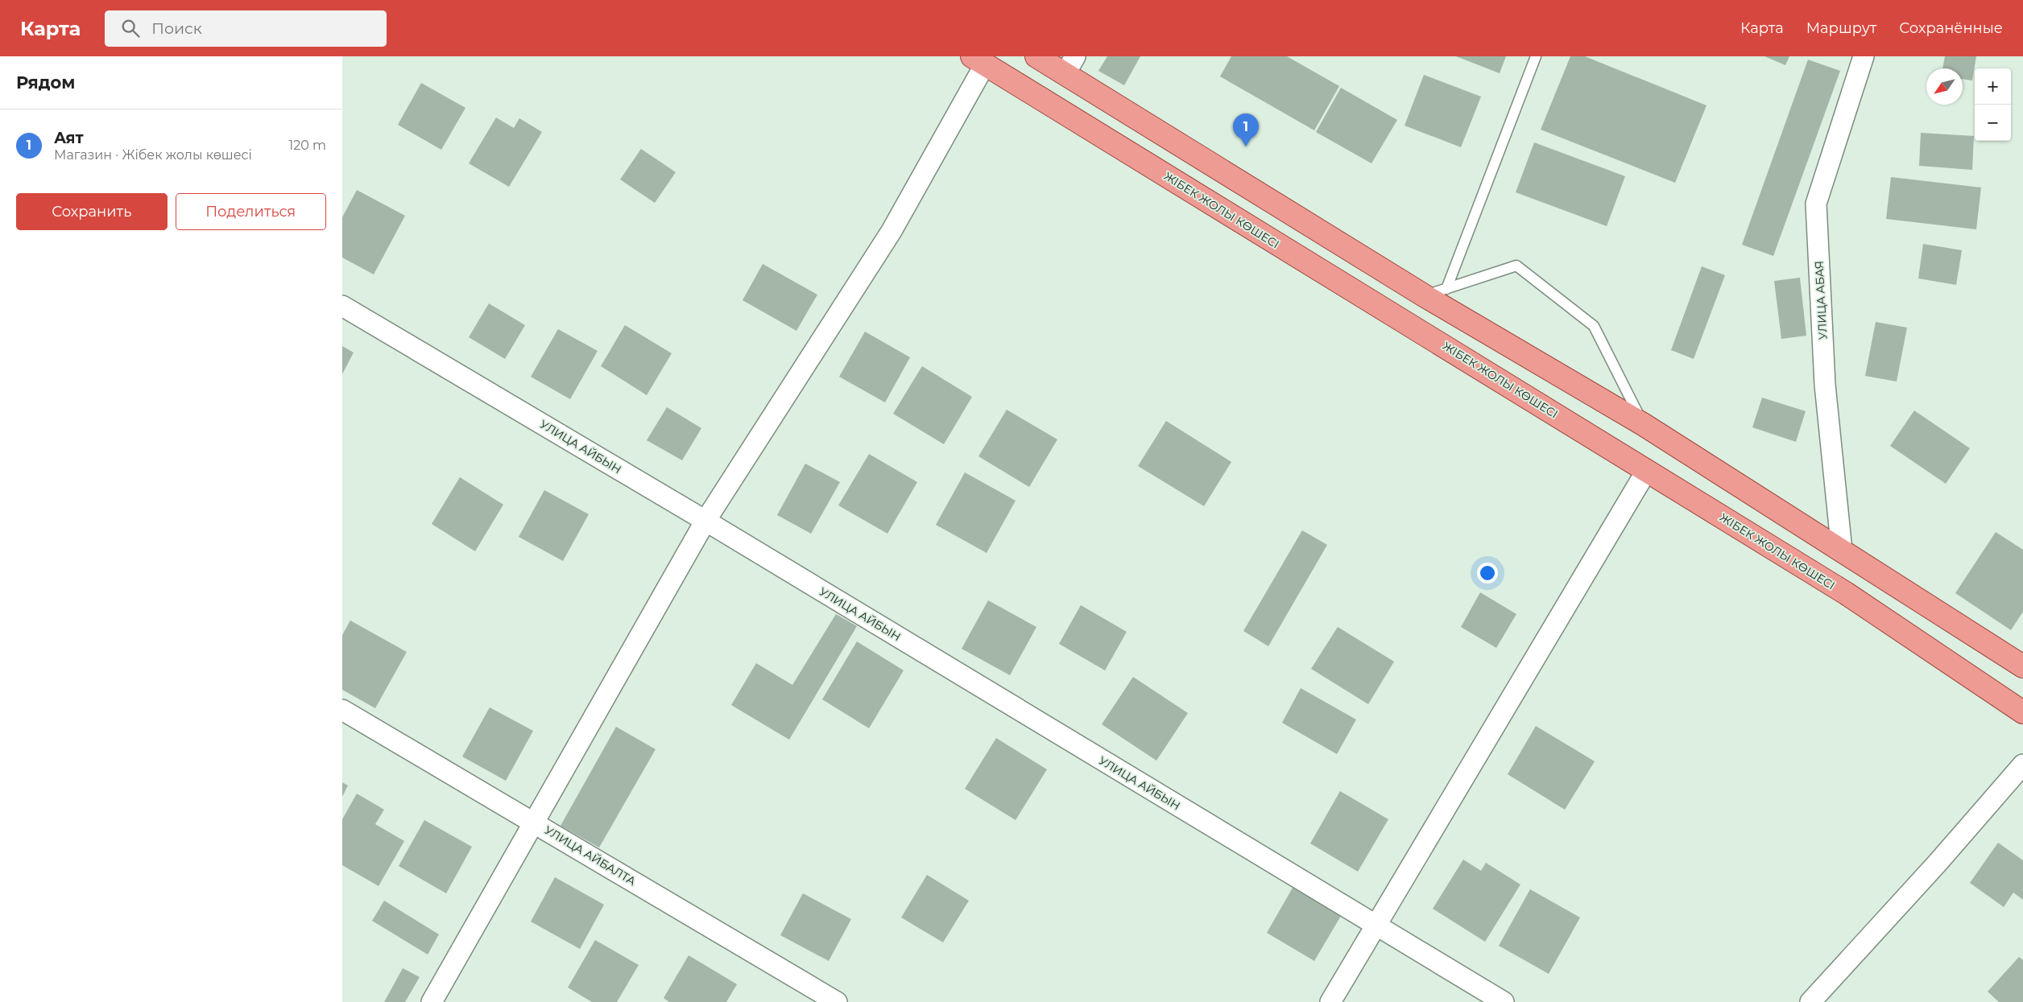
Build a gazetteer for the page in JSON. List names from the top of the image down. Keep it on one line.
{"streets":{"main road":["ЖІБЕК ЖОЛЫ КӨШЕСІ"],"street":["УЛИЦА АБАЯ","УЛИЦА АЙБЫН","УЛИЦА АЙБАЛТА"]},"north":"bottom left","page":{"header":"Карта","search":"Поиск","nav":["Карта","Маршрут","Сохранённые"],"heading":"Рядом","map_buttons":["+","−"],"list":[{"mark":"1","name":"Аят","note":"Магазин · Жібек жолы көшесі","value":"120 m"}],"pins":"1","buttons":["Сохранить","Поделиться"]}}
